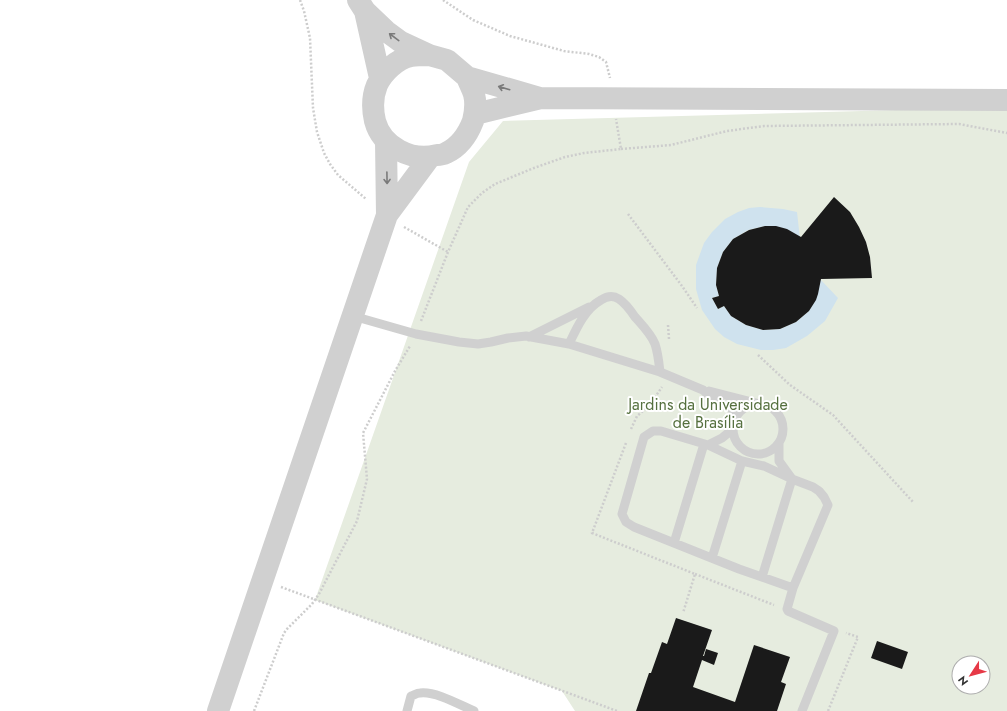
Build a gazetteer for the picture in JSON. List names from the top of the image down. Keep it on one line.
{"parks":["Jardins da Universidade de Brasília"],"north":"bottom left"}
